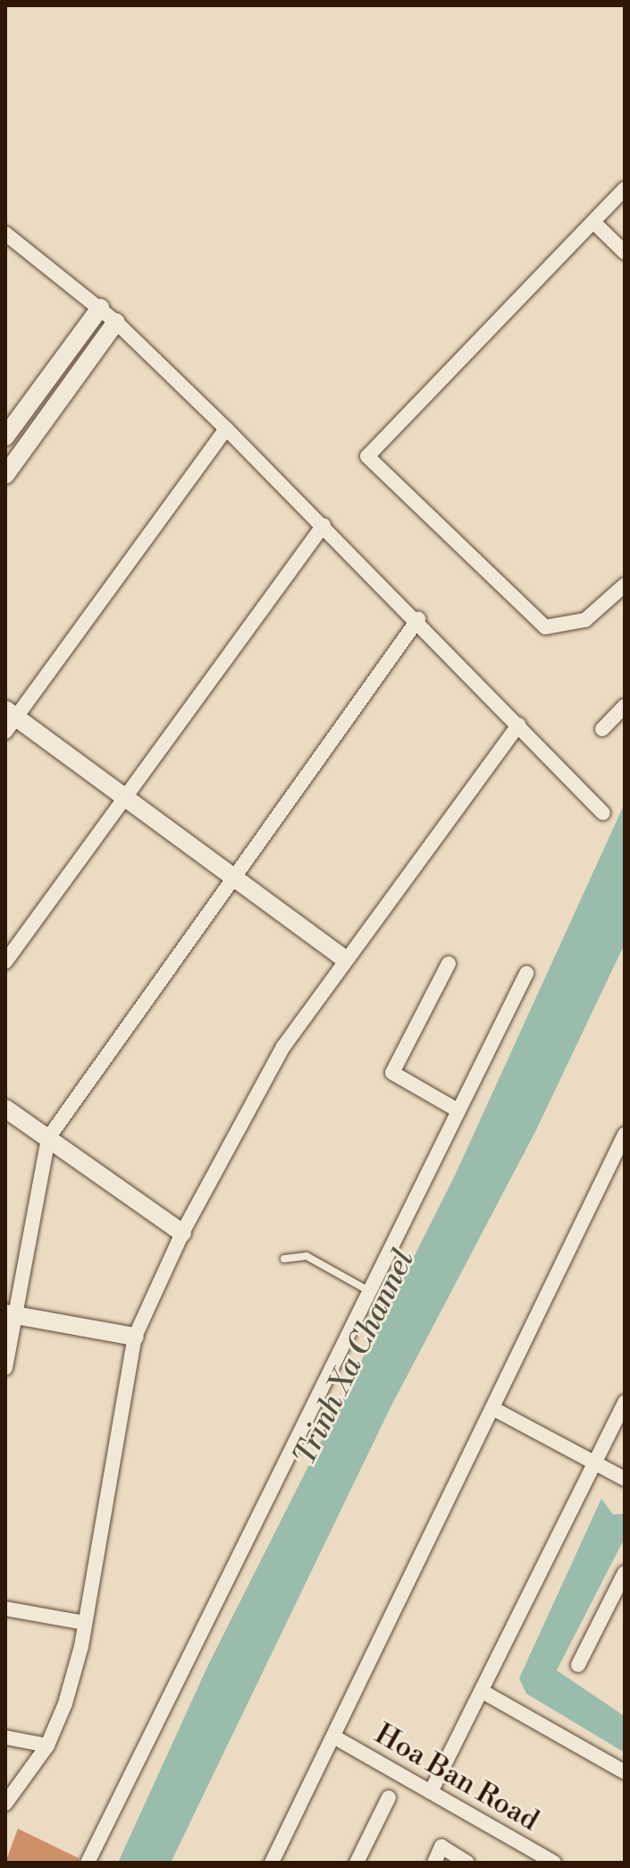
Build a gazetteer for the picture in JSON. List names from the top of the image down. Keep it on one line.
{"streets":{"street":["Hoa Ban Road"]},"water":["Trinh Xa Channel"]}
